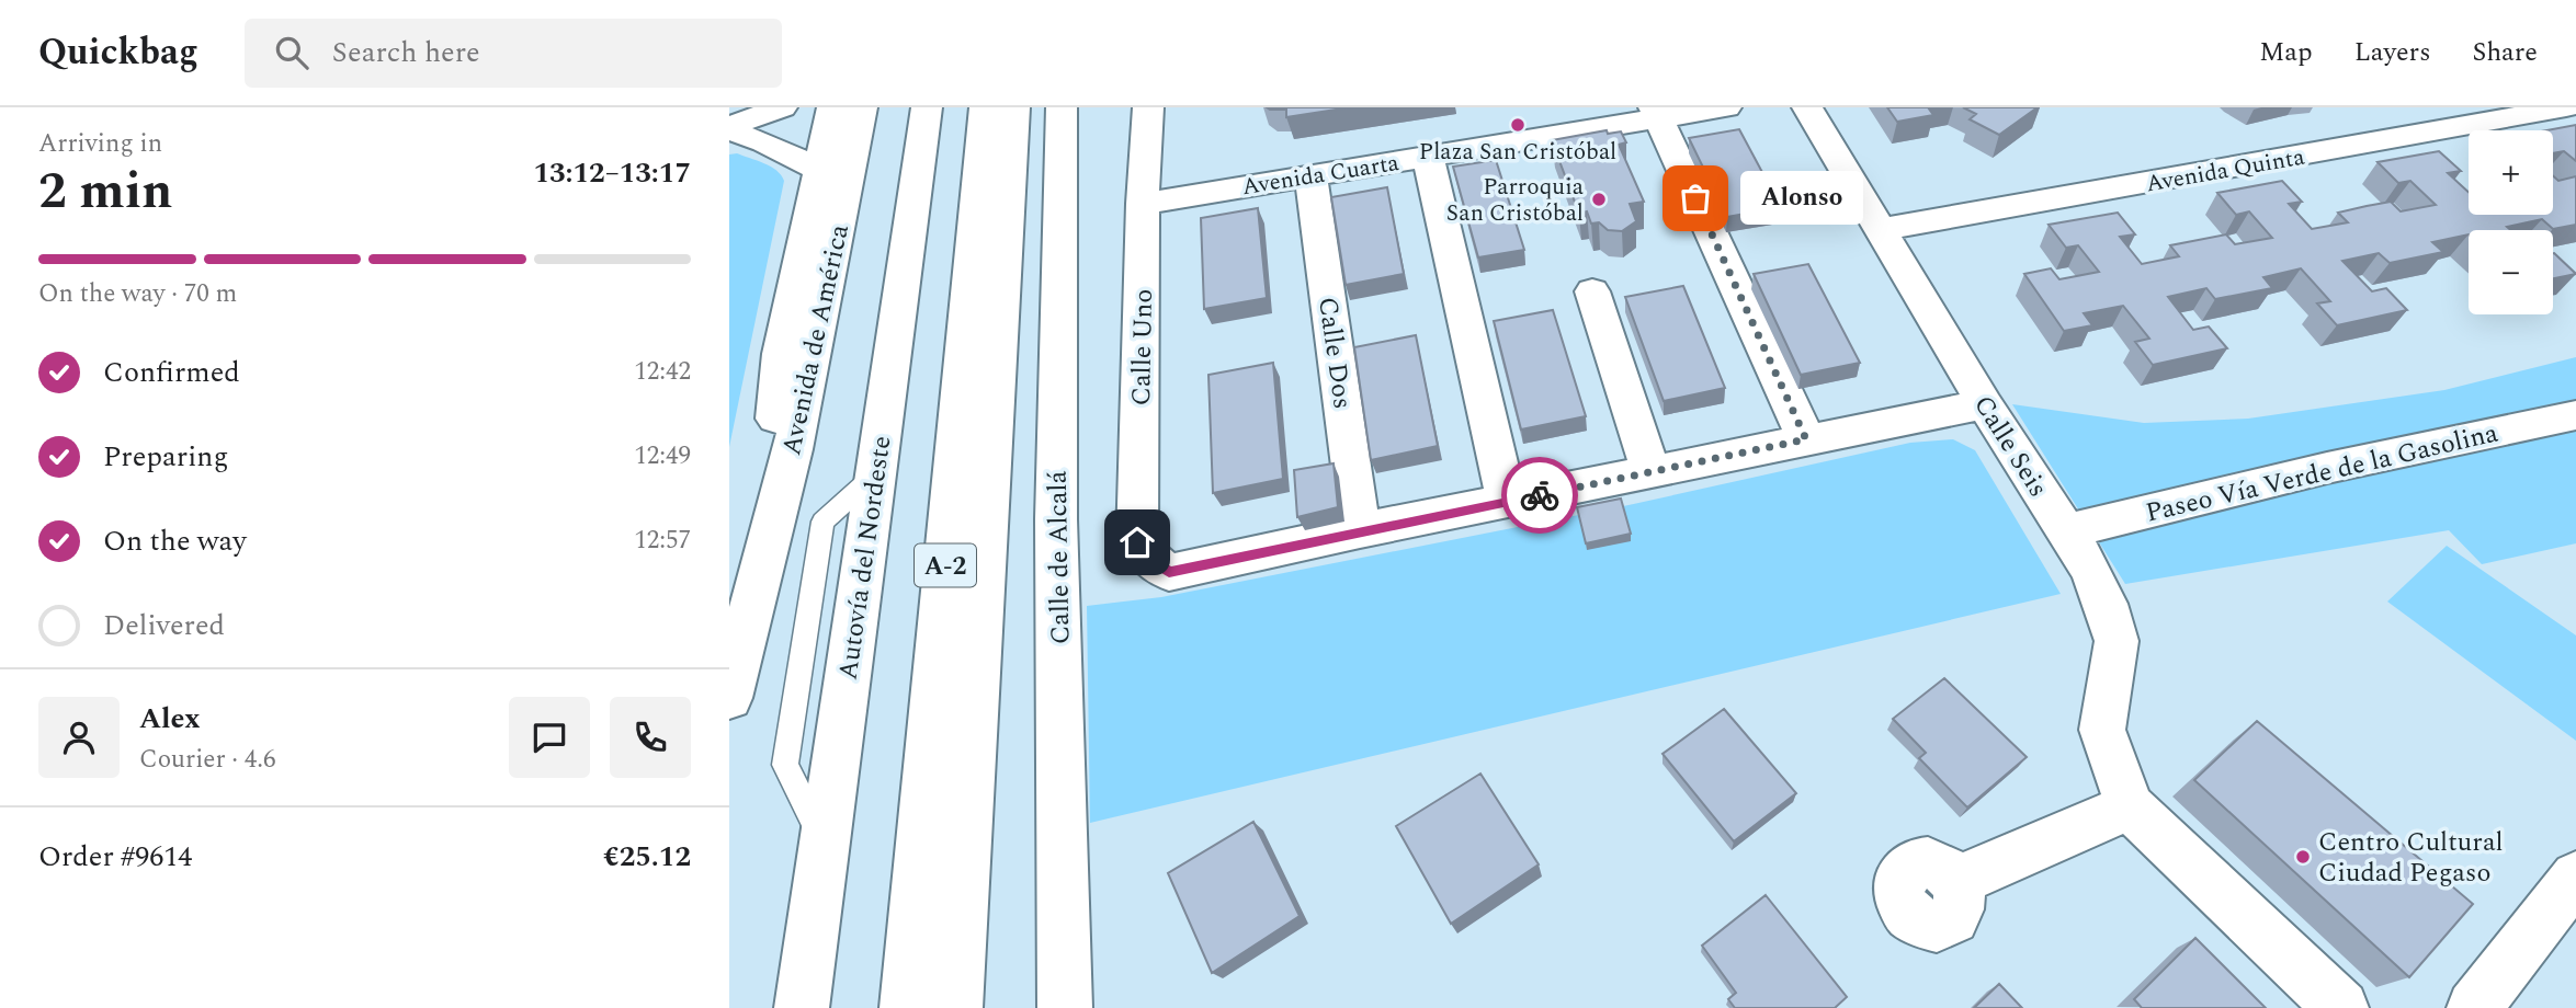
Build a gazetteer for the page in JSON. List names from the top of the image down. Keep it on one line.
{"streets":{"main road":["Avenida Quinta","Avenida Cuarta","Avenida de América","Calle Uno","Calle Dos","Calle Seis","Paseo Vía Verde de la Gasolina","Autovía del Nordeste","Calle de Alcalá","A-2"]},"crossings":[["Avenida Quinta","Calle Seis"],["Avenida Cuarta","Calle Uno"],["Avenida Cuarta","Calle Dos"],["Calle Uno","Calle Dos"],["Calle Seis","Paseo Vía Verde de la Gasolina"]],"places":["Plaza San Cristóbal","Alonso","Parroquia San Cristóbal","Centro Cultural Ciudad Pegaso"],"page":{"header":"Quickbag","search":"Search here","nav":["Map","Layers","Share"],"heading":["2 min","Arriving in","13:12–13:17"],"panel":["Alex","Courier · 4.6","Order #9614","€25.12"],"map_buttons":["+","−"],"bubble":"Alonso","bar":"On the way · 70 m","list":[["Confirmed","12:42"],["Preparing","12:49"],["On the way","12:57"],"Delivered"]}}
